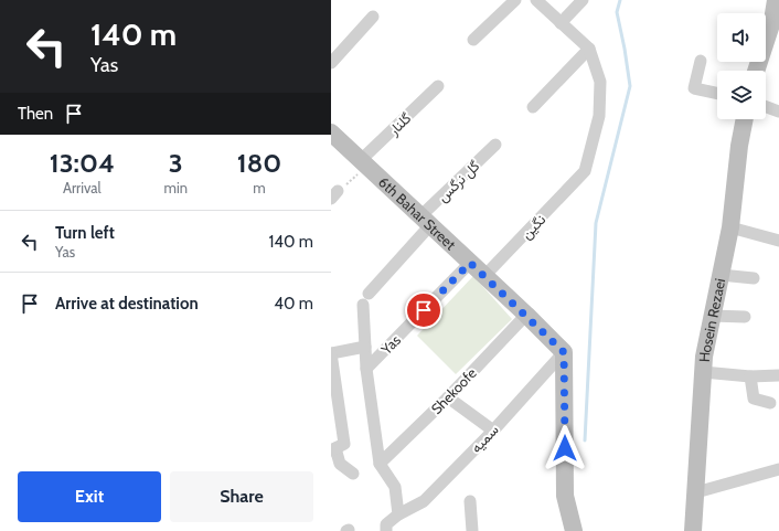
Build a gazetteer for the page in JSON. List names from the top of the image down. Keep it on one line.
{"streets":{"street":["گلنار","گل نرگس","6th Bahar Street","نگین","Hosein Rezaei","Yas","Shekoofe","سمیه"]},"crossings":[["گلنار","6th Bahar Street"],["گل نرگس","6th Bahar Street"],["6th Bahar Street","نگین"],["6th Bahar Street","Yas"],["6th Bahar Street","Shekoofe"],["6th Bahar Street","سمیه"]],"page":{"turn":["140 m","Yas"],"then":"Then","eta":["13:04","Arrival","3","min","180","m"],"list":[{"name":"Turn left","note":"Yas","value":"140 m"},{"name":"Arrive at destination","value":"40 m"}],"buttons":["Exit","Share"]}}
